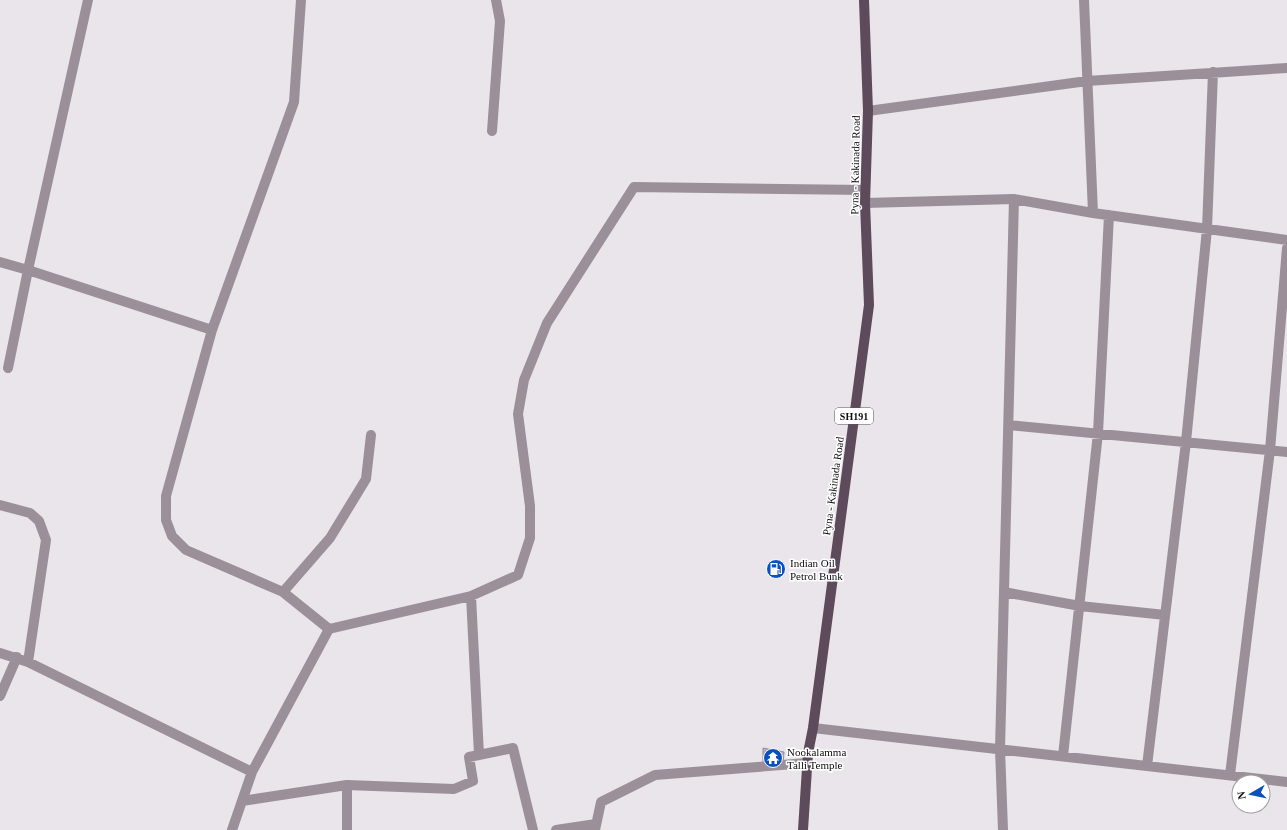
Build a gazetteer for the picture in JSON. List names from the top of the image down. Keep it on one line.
{"streets":{"main road":["Pyna - Kakinada Road","SH191"]},"places":{"fuel station":["Indian Oil Petrol Bunk"],"temple":["Nookalamma Talli Temple"]},"north":"left"}
